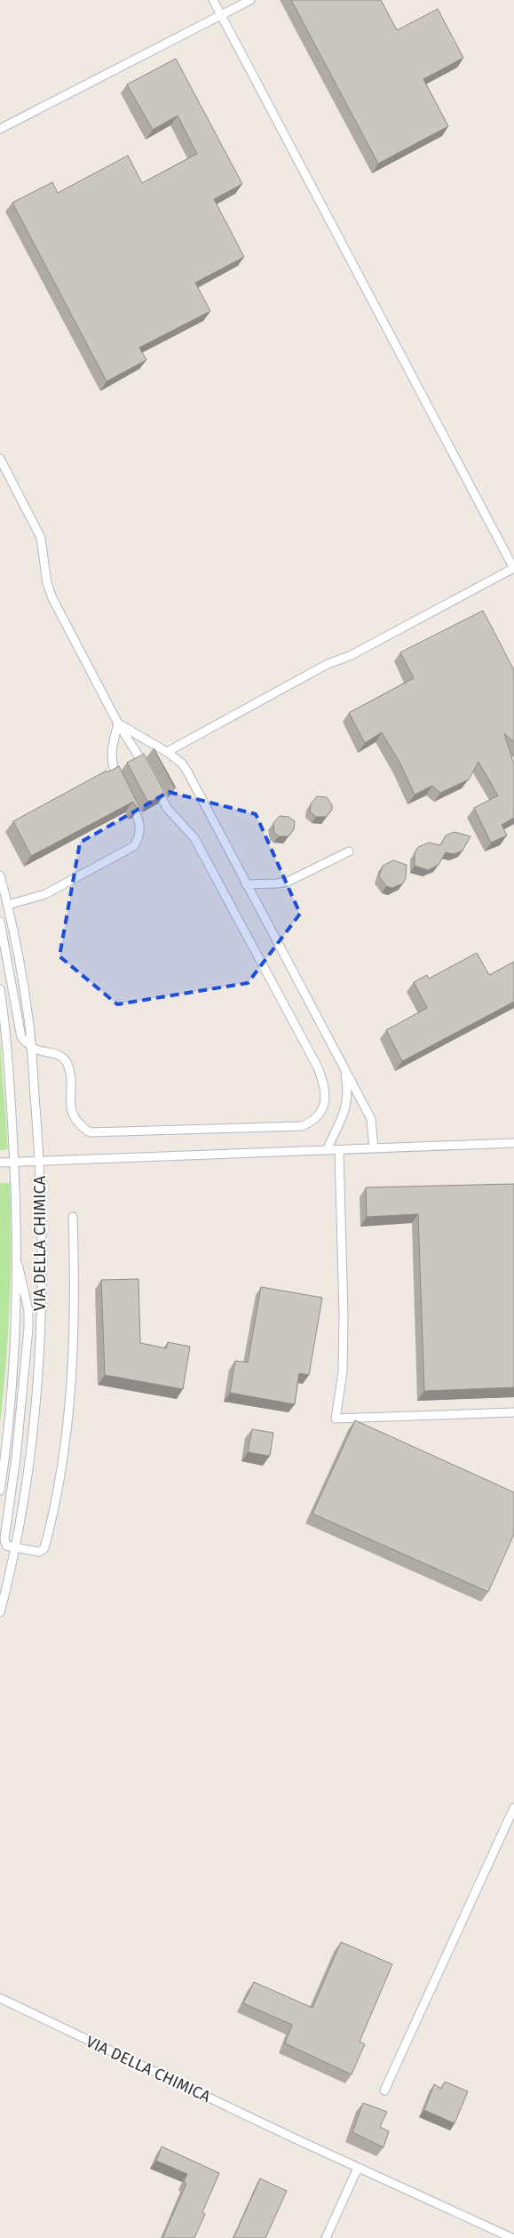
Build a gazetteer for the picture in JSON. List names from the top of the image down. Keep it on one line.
{"streets":{"lane":["VIA DELLA CHIMICA"]}}
